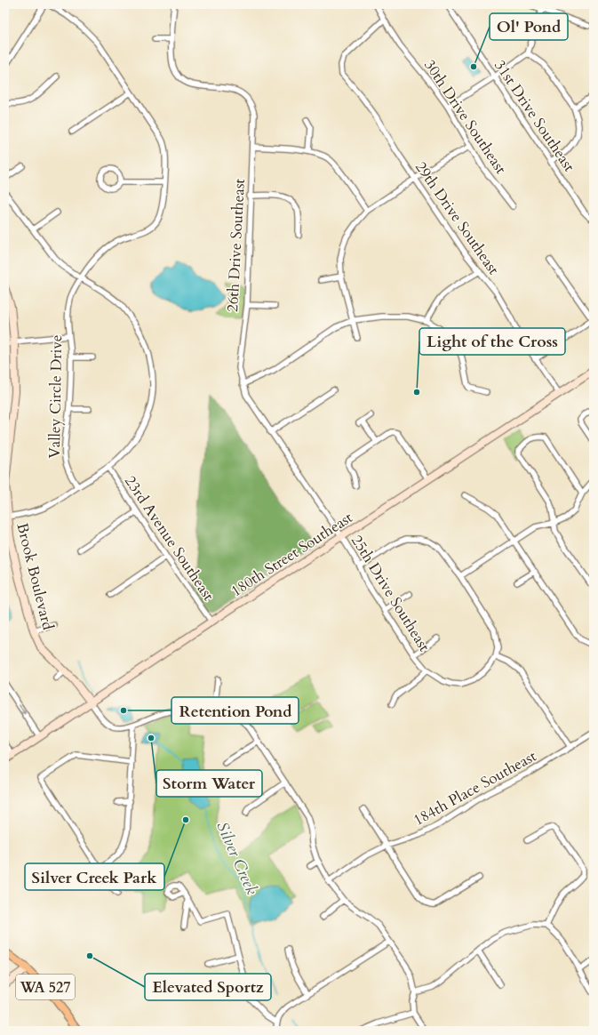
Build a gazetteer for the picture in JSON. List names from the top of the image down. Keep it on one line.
{"streets":{"main road":["WA 527"],"street":["31st Drive Southeast","30th Drive Southeast","29th Drive Southeast","26th Drive Southeast","Valley Circle Drive","23rd Avenue Southeast","180th Street Southeast","Brook Boulevard","25th Drive Southeast","184th Place Southeast"]},"crossings":[["30th Drive Southeast","29th Drive Southeast"],["29th Drive Southeast","180th Street Southeast"],["26th Drive Southeast","25th Drive Southeast"],["23rd Avenue Southeast","180th Street Southeast"],["180th Street Southeast","Brook Boulevard"],["180th Street Southeast","25th Drive Southeast"]],"water":["Silver Creek"],"places":["Ol' Pond","Light of the Cross","Retention Pond","Storm Water","Silver Creek Park","Elevated Sportz"]}
